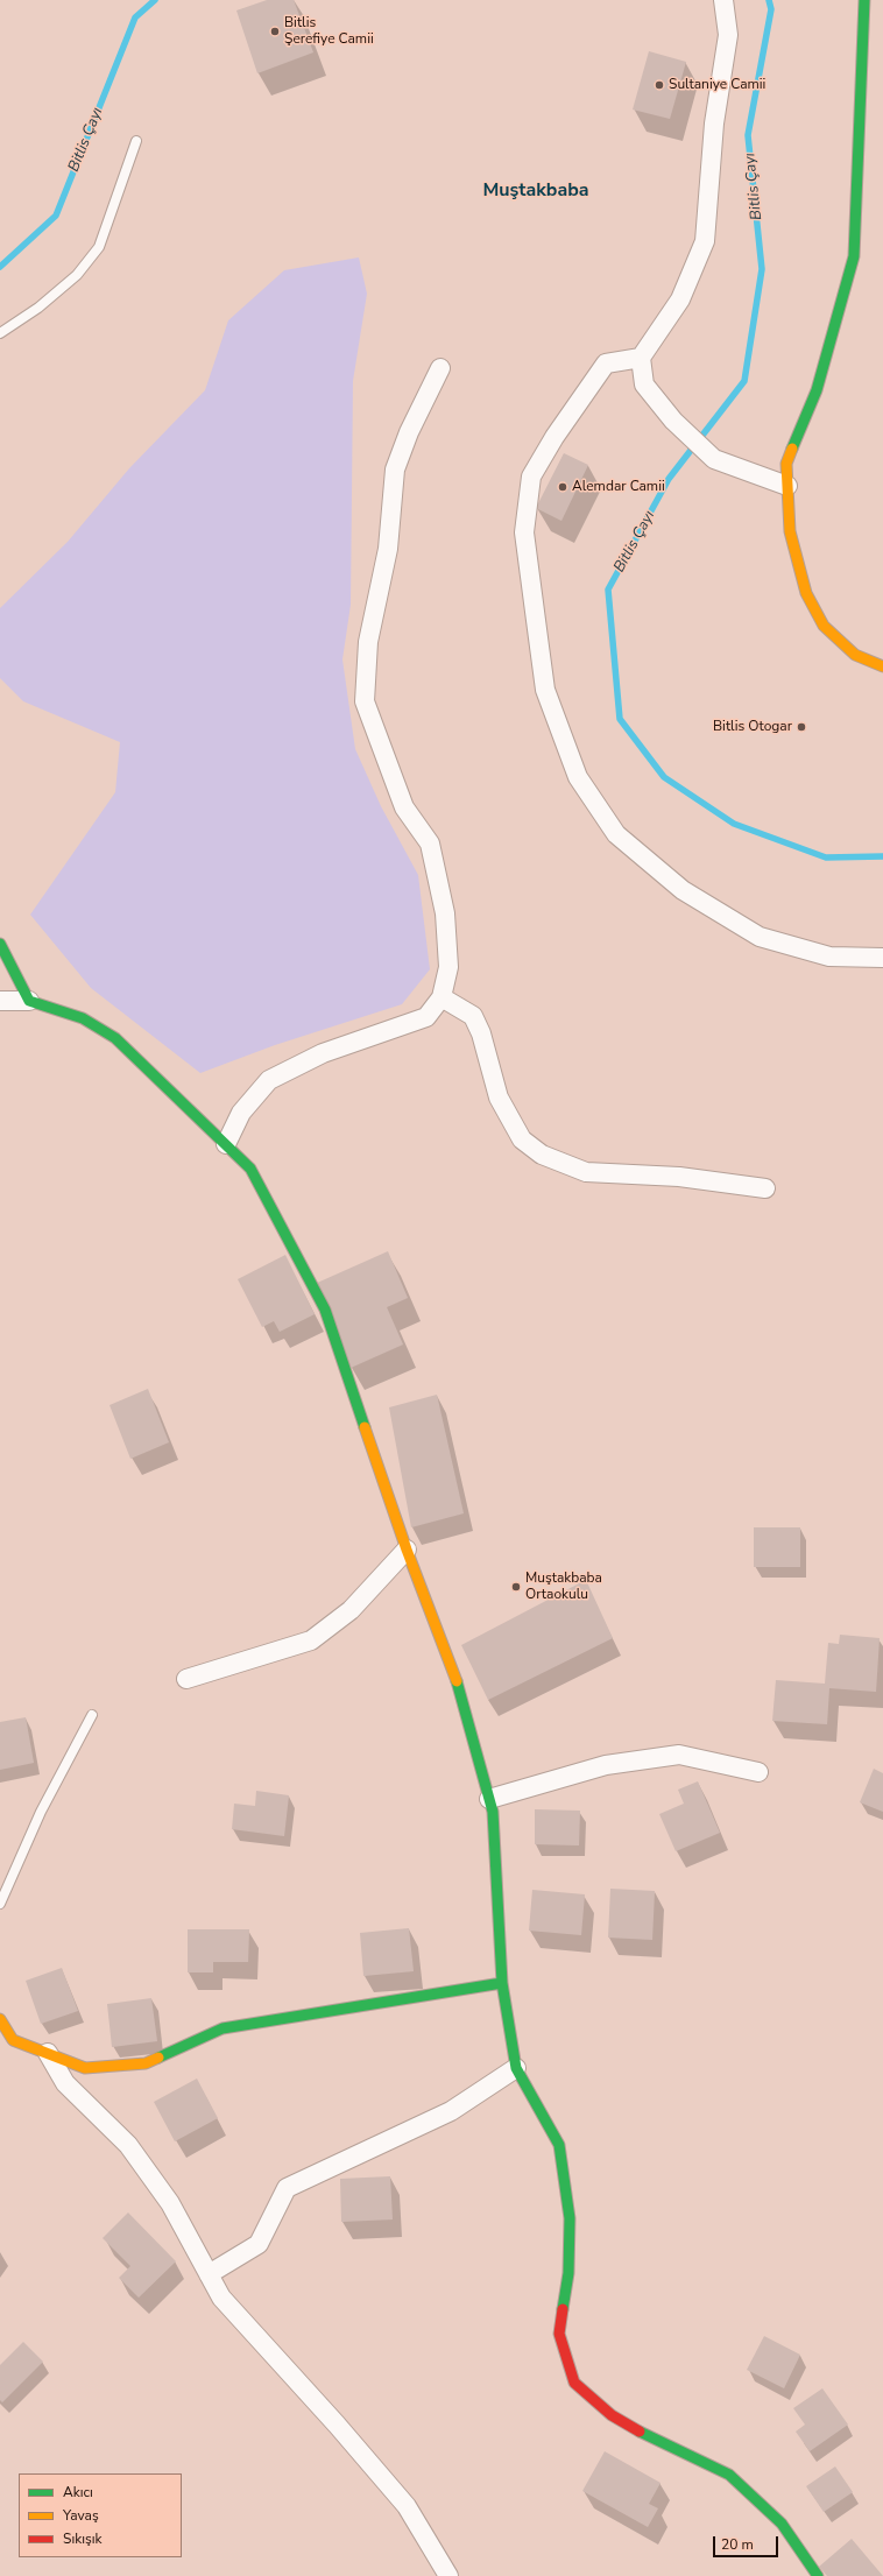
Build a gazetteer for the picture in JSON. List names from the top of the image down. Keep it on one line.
{"districts":["Muştakbaba"],"water":["Bitlis Çayı"],"places":["Bitlis Şerefiye Camii","Sultaniye Camii","Alemdar Camii","Bitlis Otogar","Muştakbaba Ortaokulu"],"legend":["Akıcı","Yavaş","Sıkışık"],"scale_bar":"20 m"}
